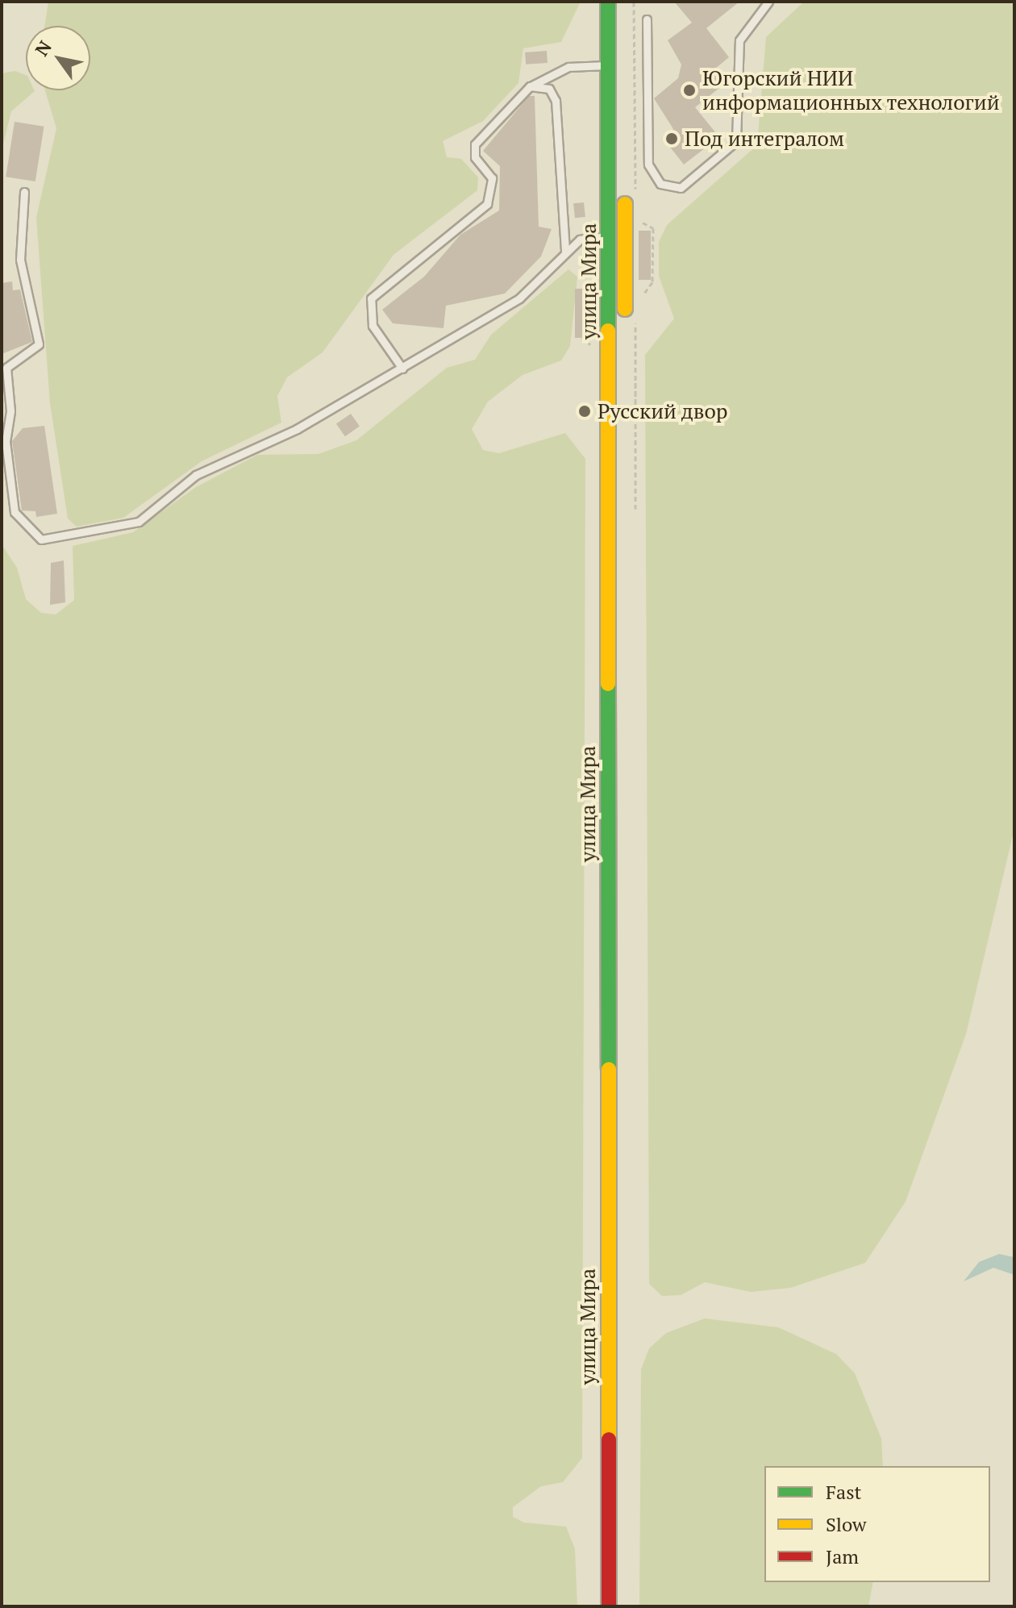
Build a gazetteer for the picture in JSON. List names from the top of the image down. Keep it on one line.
{"streets":{"main road":["улица Мира"]},"places":["Югорский НИИ информационных технологий","Под интегралом","Русский двор"],"legend":["Fast","Slow","Jam"],"north":"top left"}
